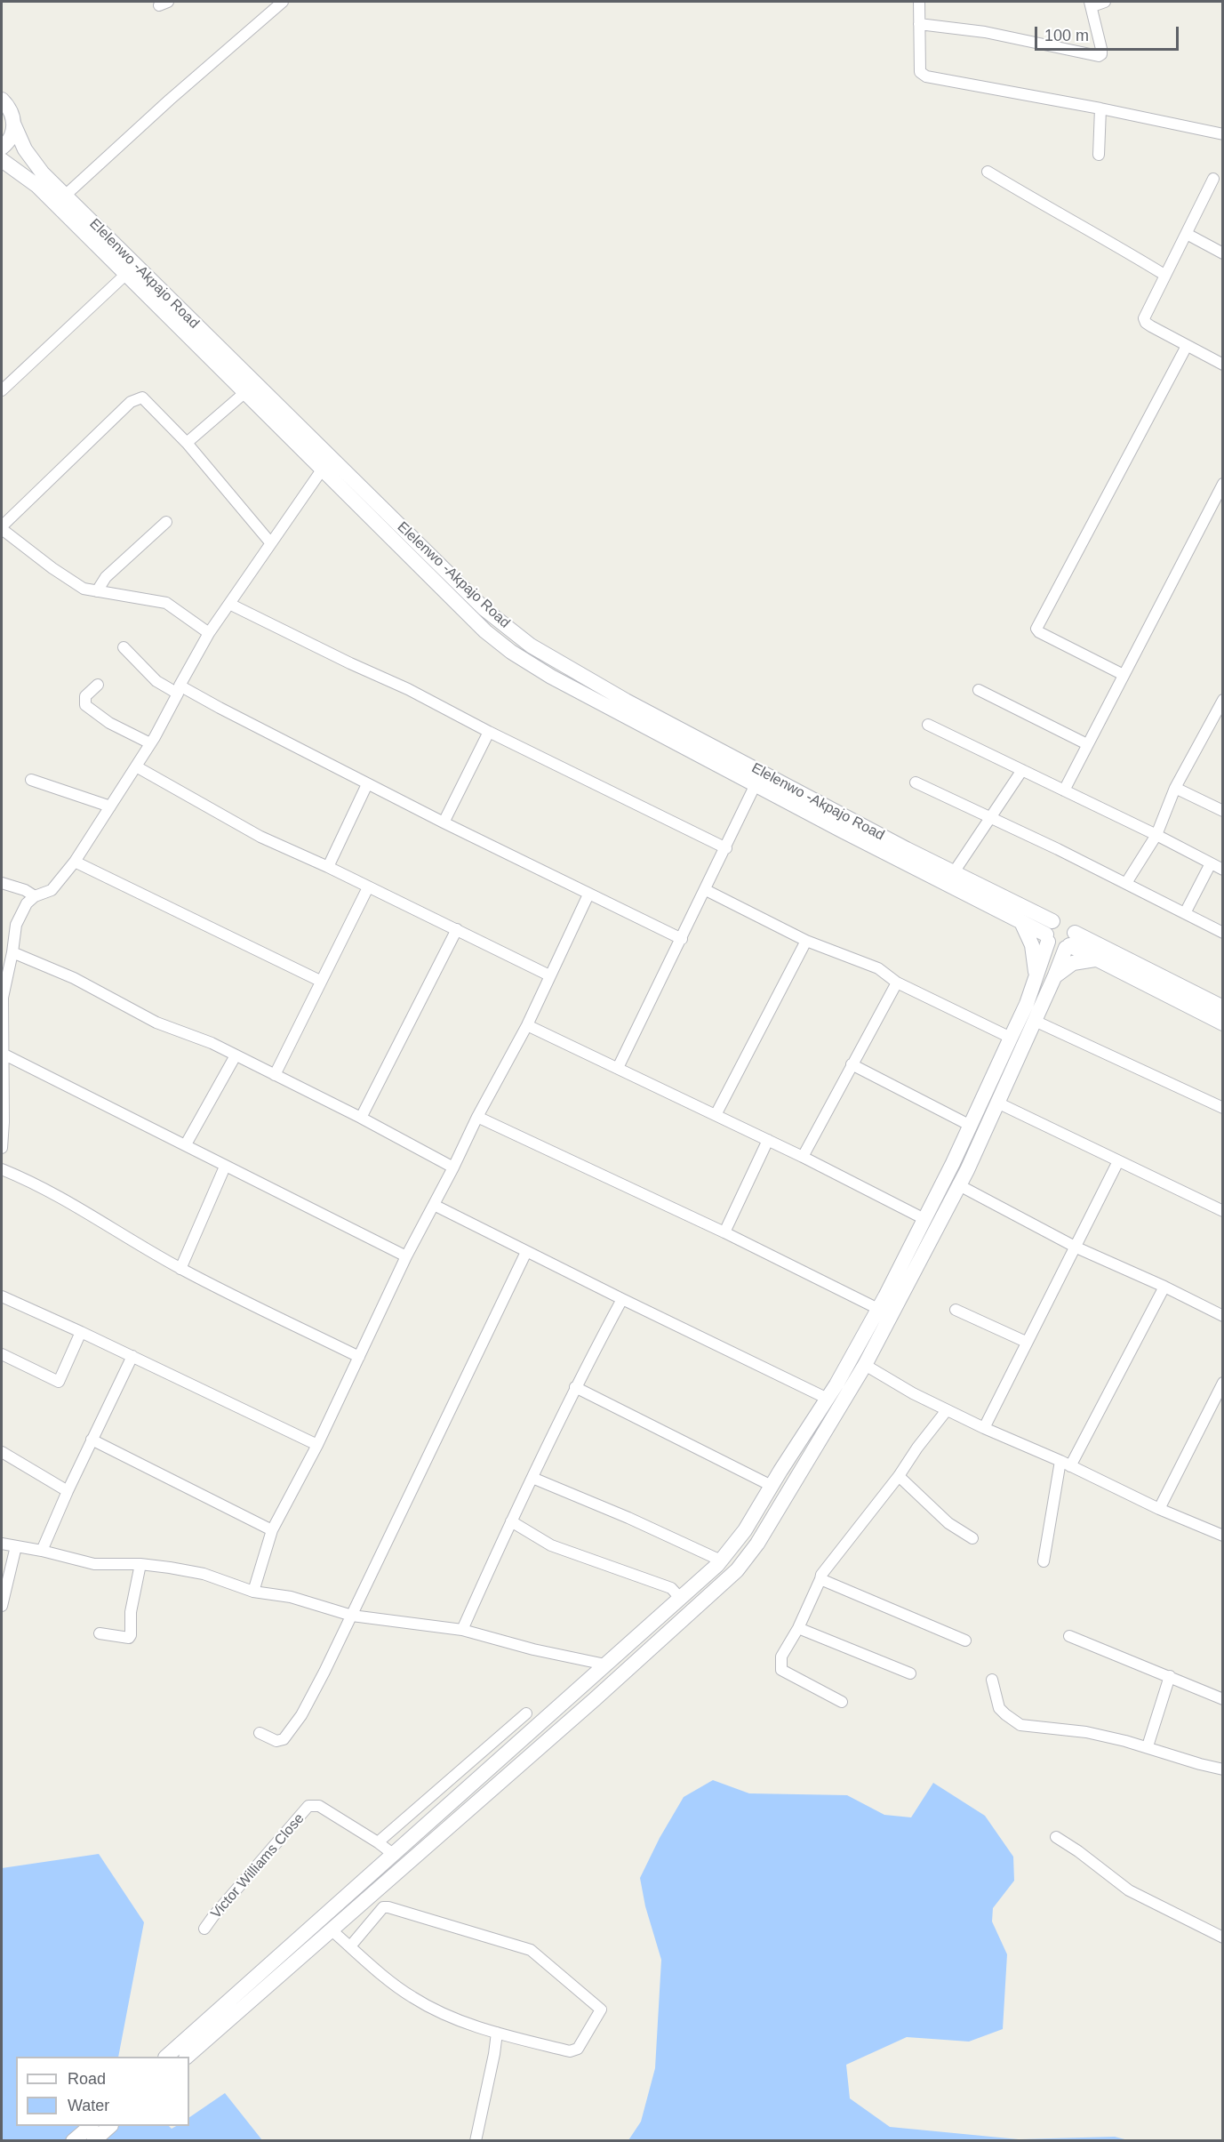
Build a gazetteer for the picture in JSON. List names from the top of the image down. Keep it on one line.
{"streets":{"main road":["Elelenwo -Akpajo Road"],"street":["Victor Williams Close"]},"legend":["Road","Water"],"scale_bar":"100 m"}
